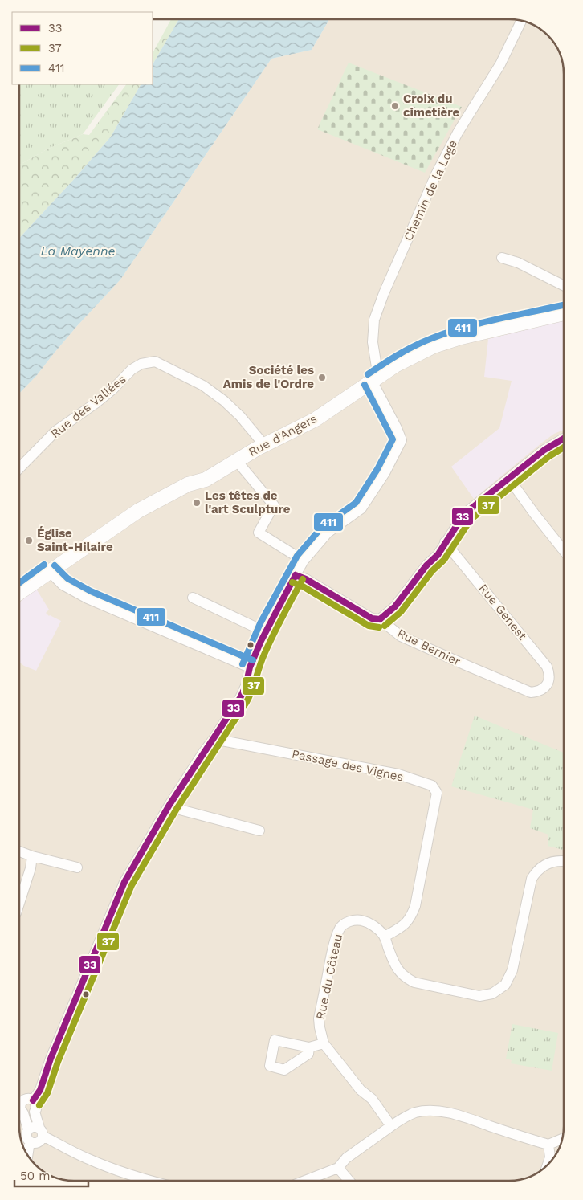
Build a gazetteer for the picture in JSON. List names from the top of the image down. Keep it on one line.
{"streets":{"main road":["Rue d'Angers"],"street":["Chemin de la Loge","Rue des Vallées","Rue Genest","Rue Bernier","Passage des Vignes","Rue du Côteau"]},"crossings":[["Chemin de la Loge","Rue d'Angers"],["Rue des Vallées","Rue d'Angers"],["Rue Genest","Rue Bernier"],["Passage des Vignes","Rue du Côteau"]],"water":["La Mayenne"],"places":["Croix du cimetière","Société les Amis de l'Ordre","Les têtes de l'art Sculpture","Église Saint-Hilaire"],"lines":["transit line 411","transit line 33","transit line 37"],"legend":["33","37","411"],"scale_bar":"50 m"}
